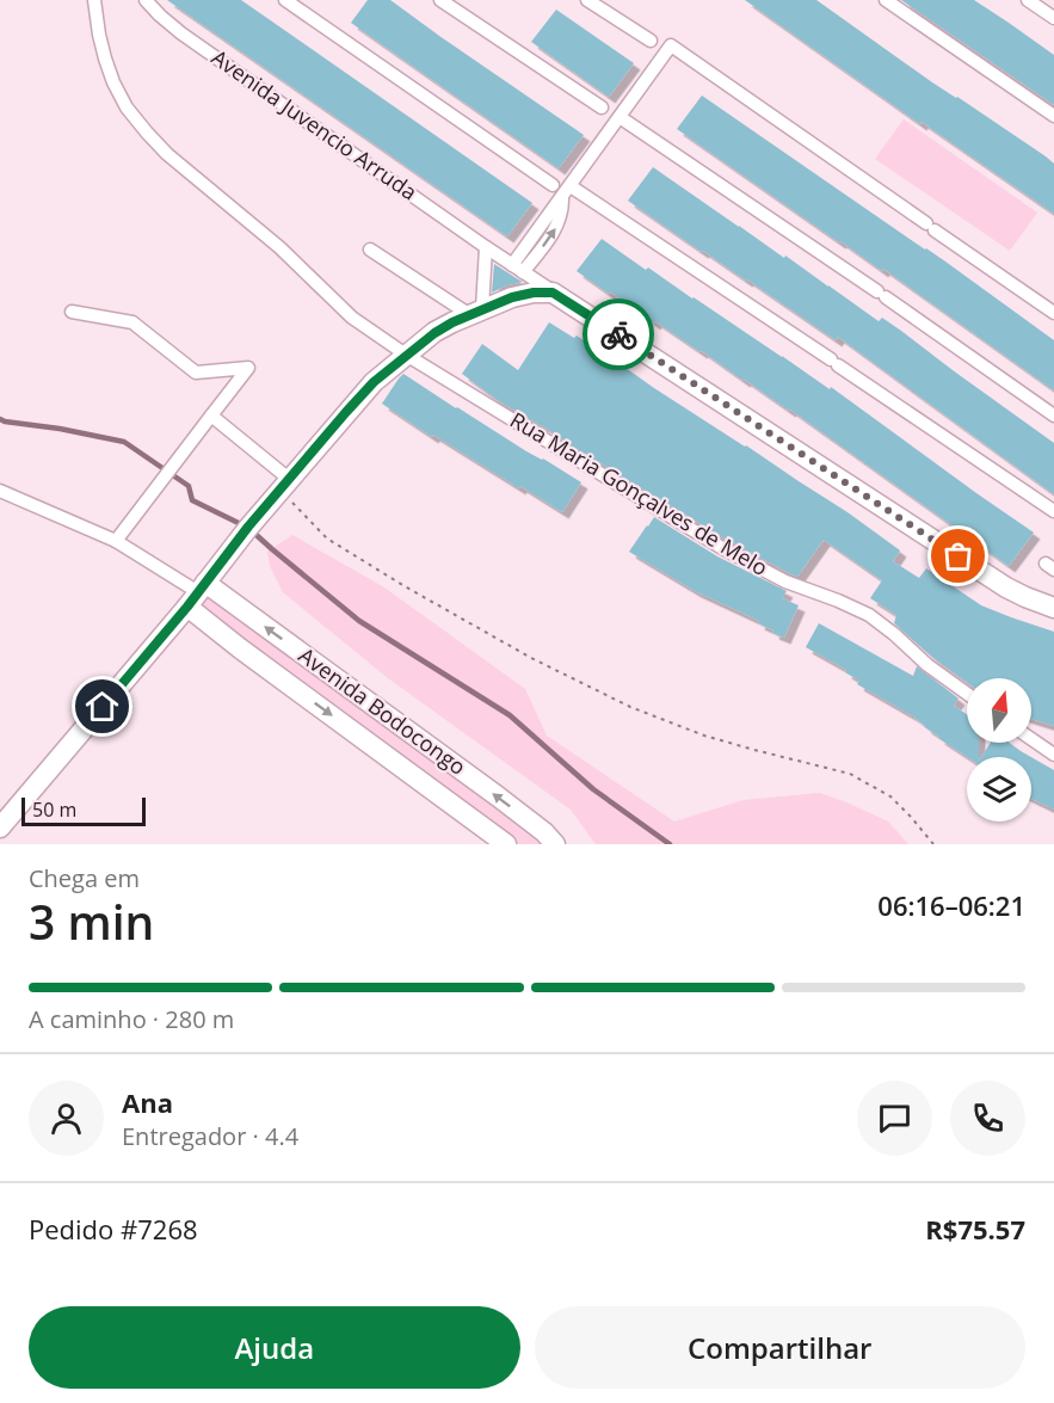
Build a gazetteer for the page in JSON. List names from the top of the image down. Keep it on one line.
{"streets":{"street":["Avenida Juvencio Arruda","Rua Maria Gonçalves de Melo","Avenida Bodocongo"]},"scale_bar":"50 m","north":"top","page":{"scale":"50 m","heading":["3 min","Chega em","06:16–06:21"],"panel":["Ana","Entregador · 4.4","Pedido #7268","R$75.57"],"bar":"A caminho · 280 m","buttons":["Ajuda","Compartilhar"]}}
